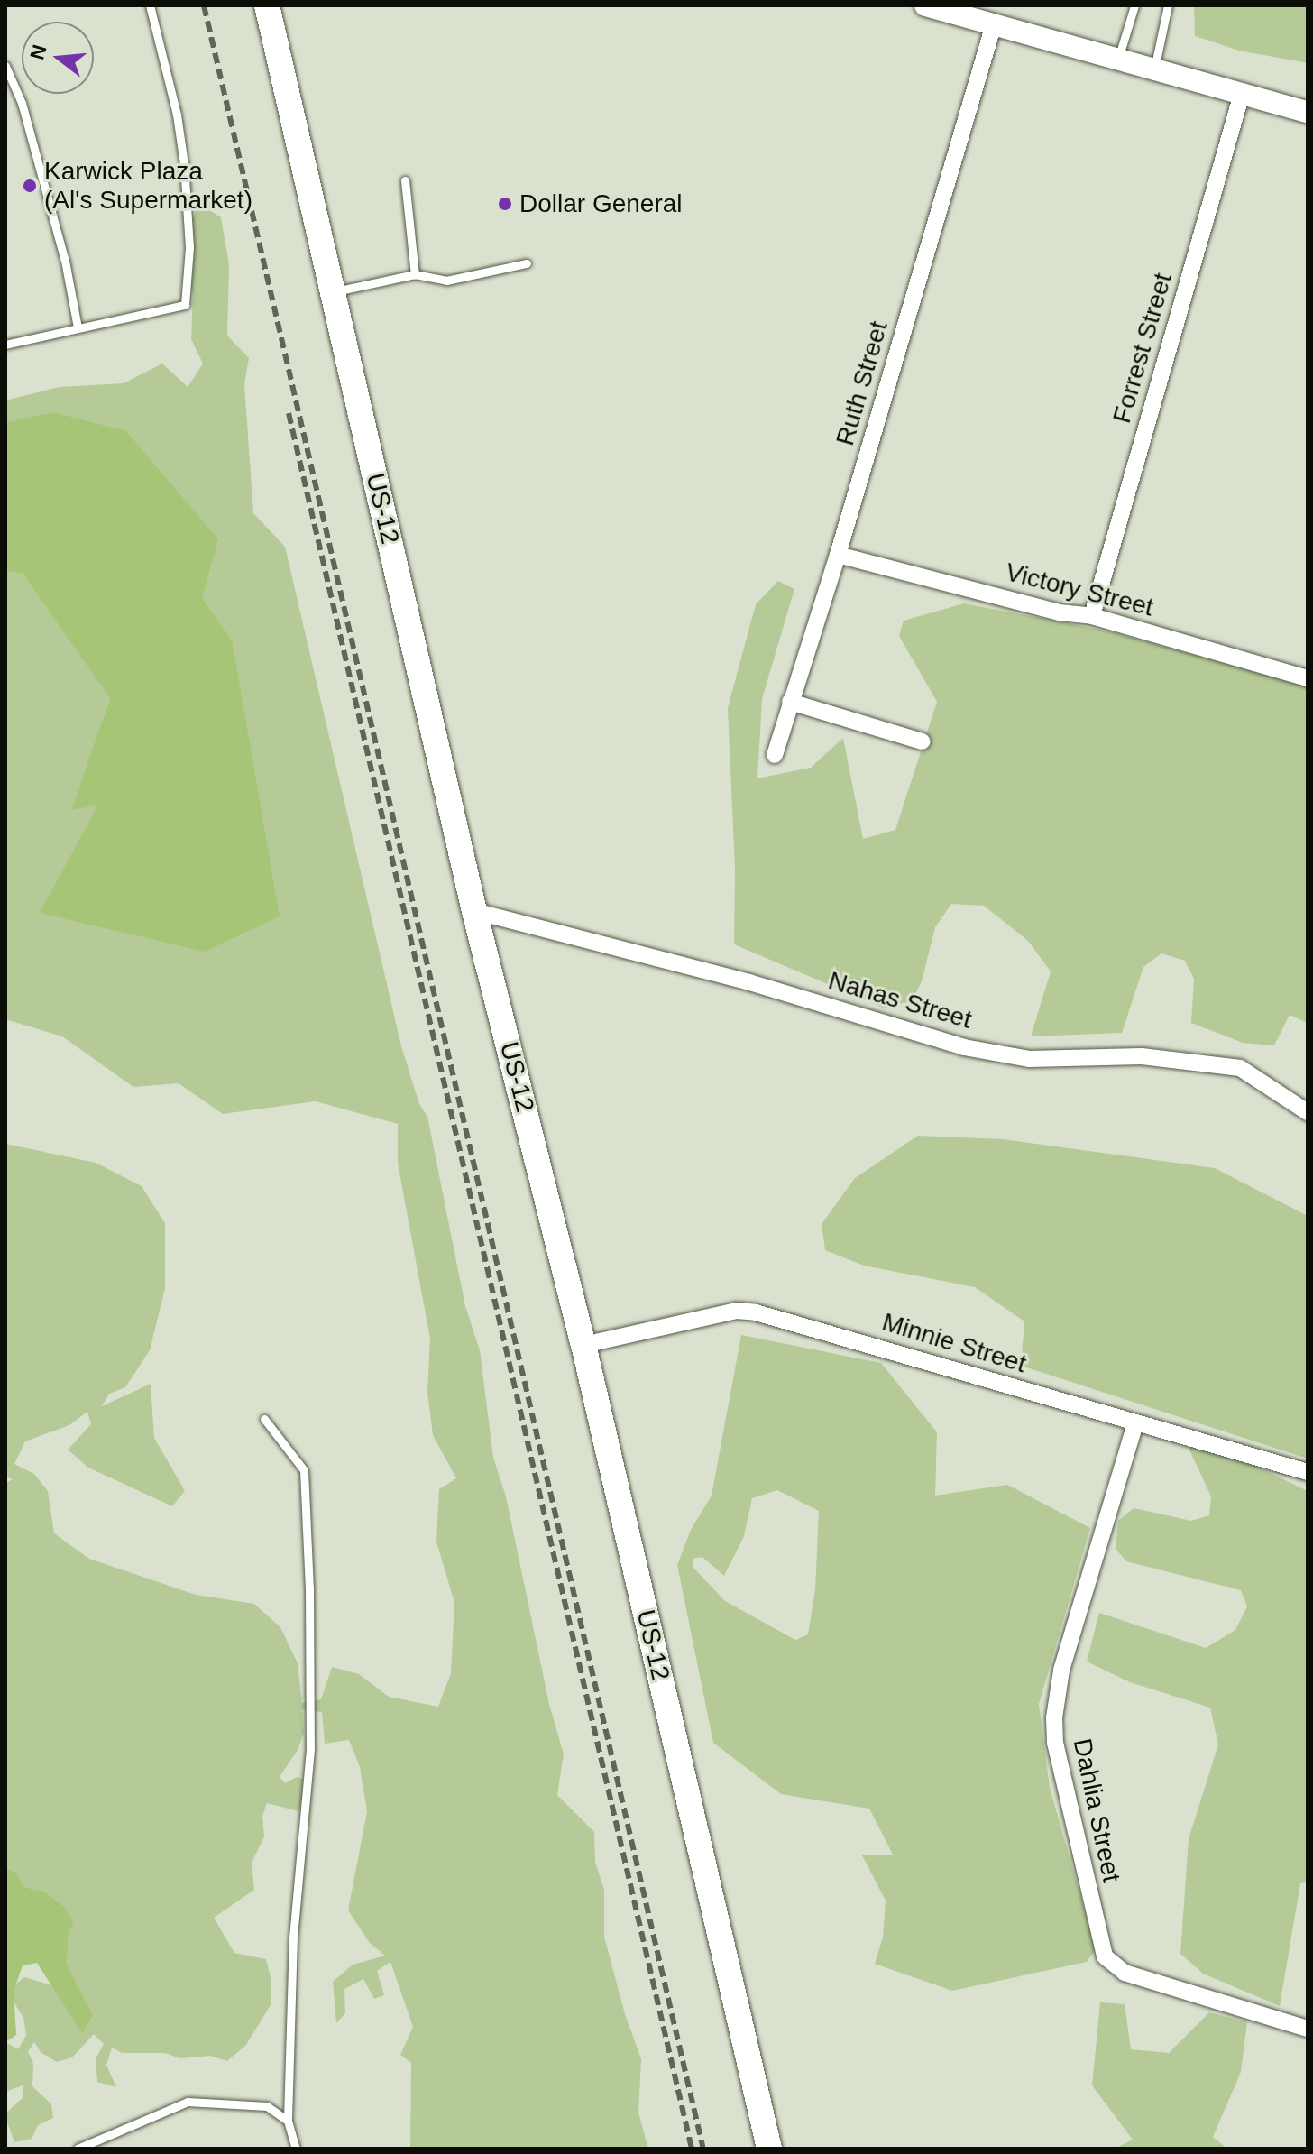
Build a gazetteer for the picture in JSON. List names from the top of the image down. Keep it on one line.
{"streets":{"main road":["US-12"],"street":["Forrest Street","Ruth Street","Victory Street","Nahas Street","Minnie Street","Dahlia Street"]},"crossings":[["Forrest Street","Victory Street"],["Ruth Street","Victory Street"],["US-12","Nahas Street"],["US-12","Minnie Street"],["Minnie Street","Dahlia Street"]],"places":["Karwick Plaza (Al's Supermarket)","Dollar General"],"north":"left"}
